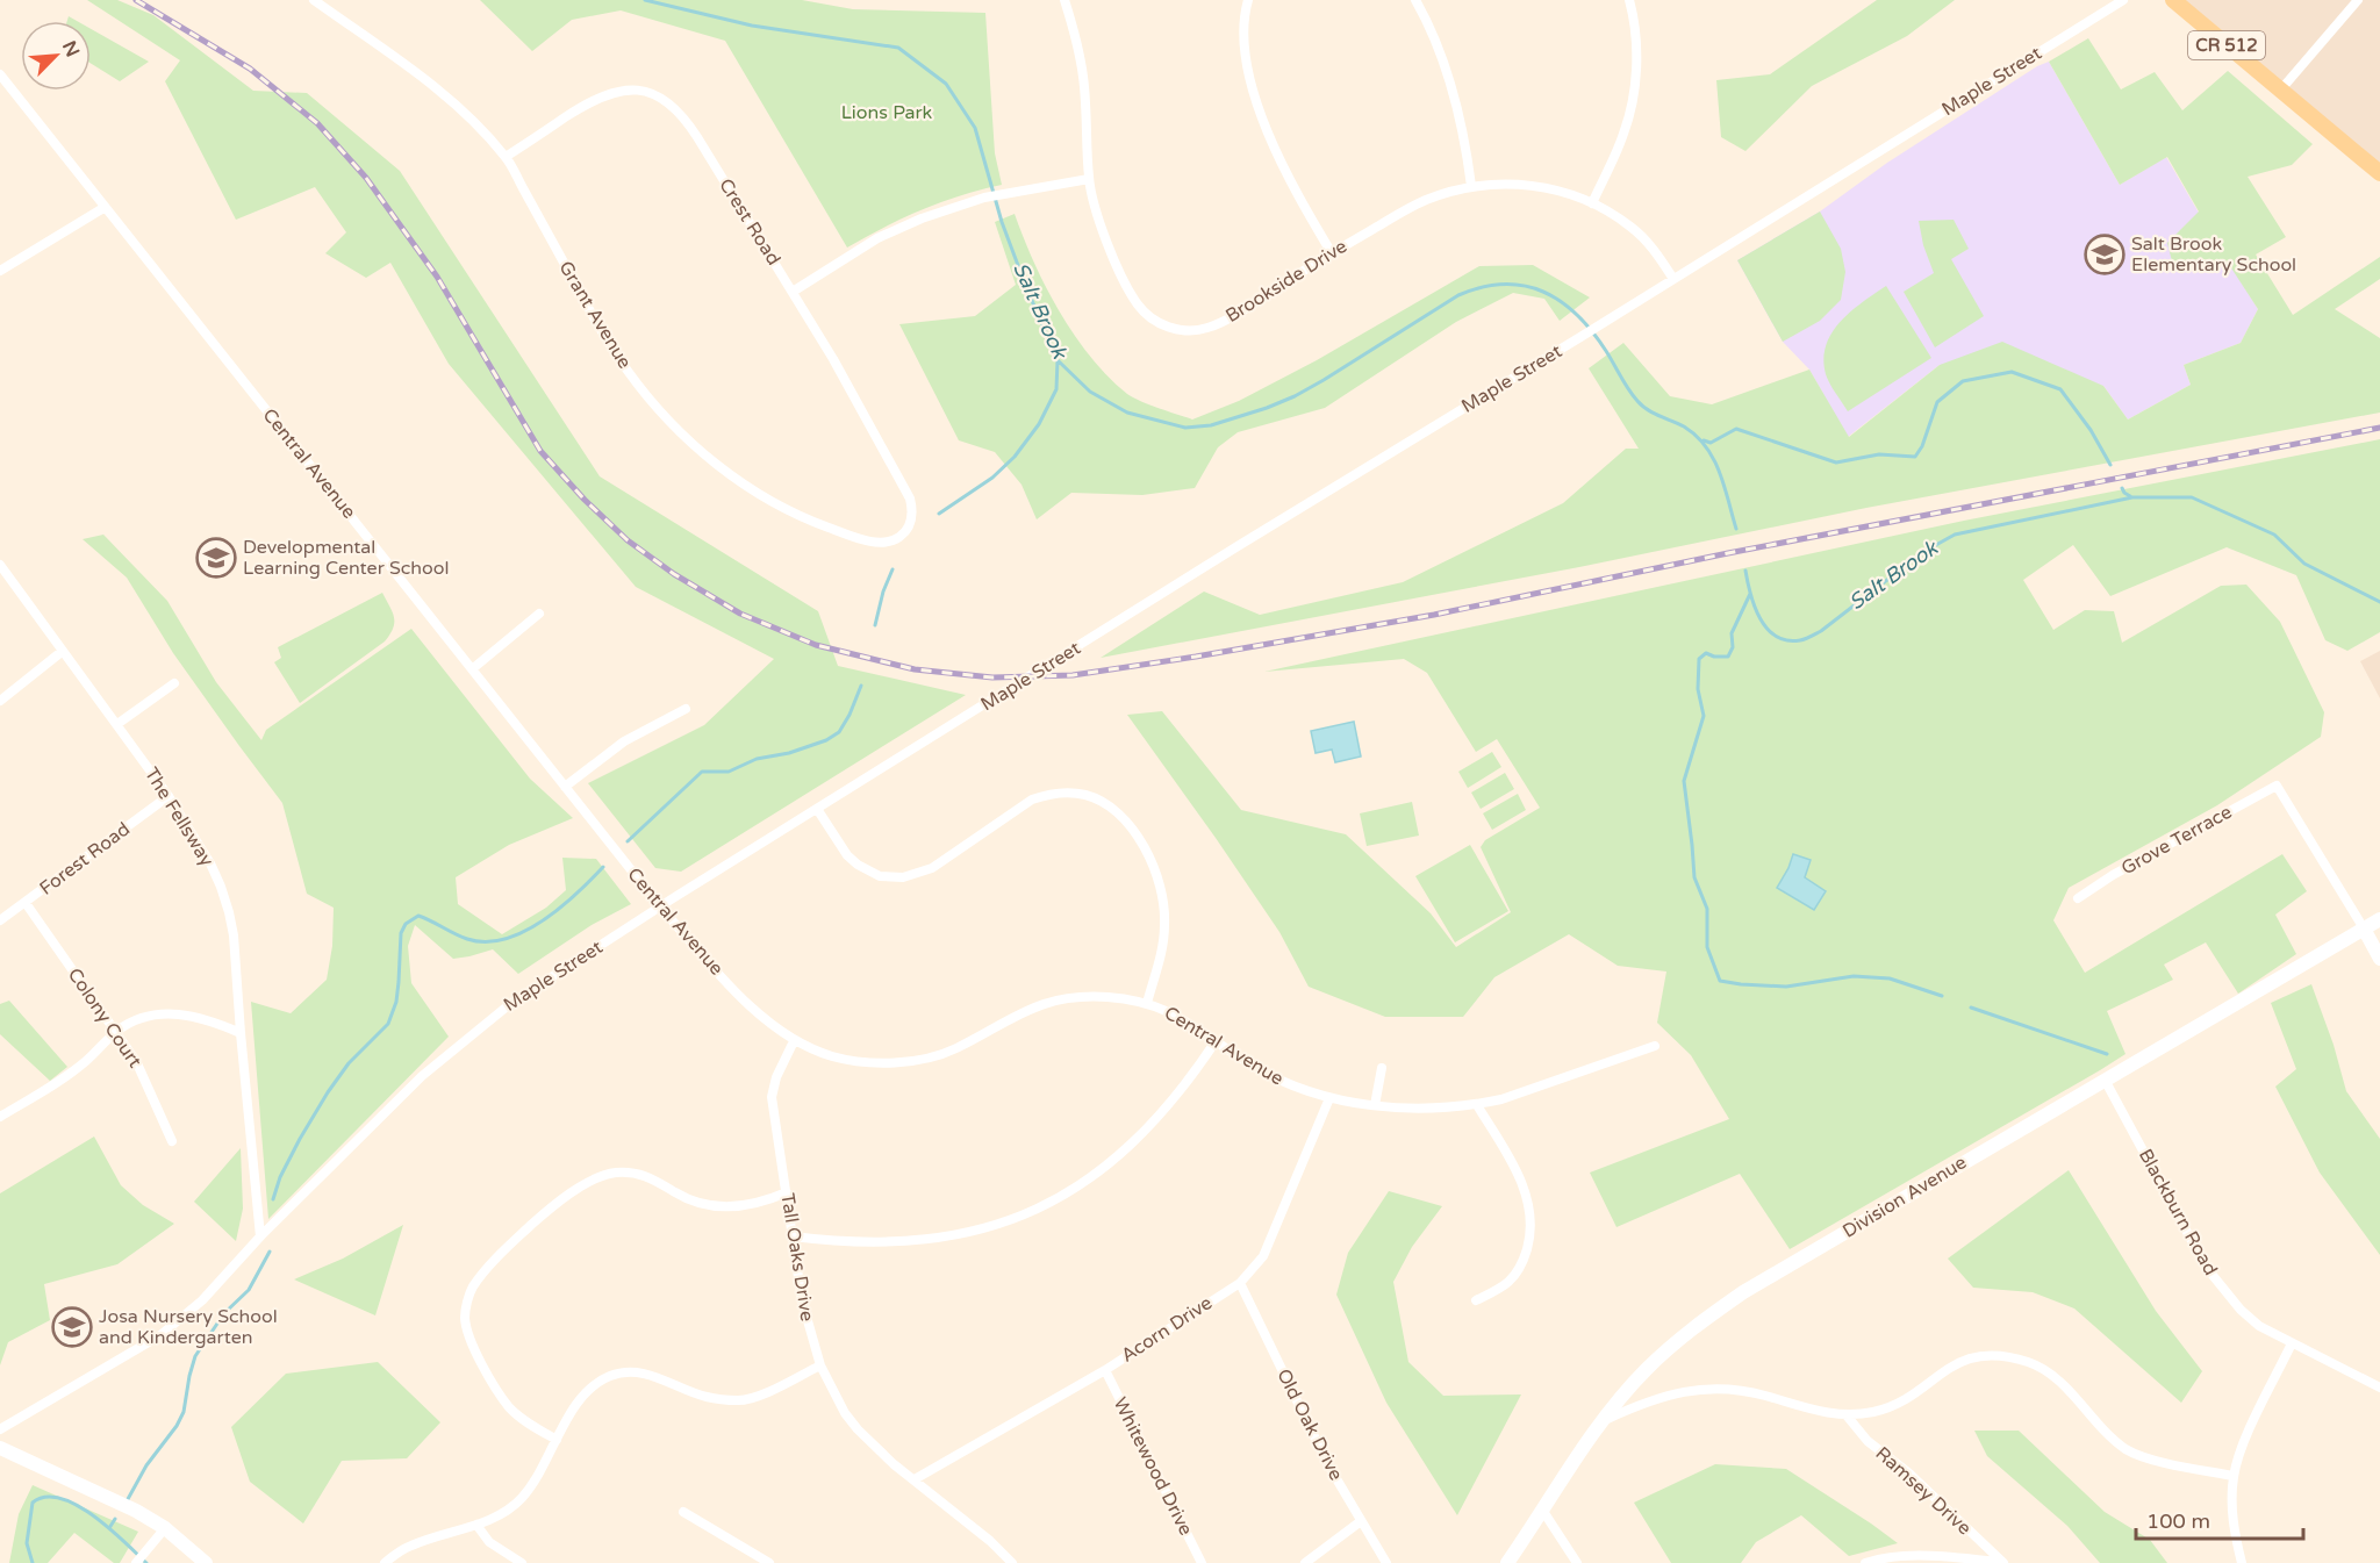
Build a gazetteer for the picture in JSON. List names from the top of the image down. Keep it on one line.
{"streets":{"main road":["CR 512"],"street":["Maple Street","Crest Road","Brookside Drive","Grant Avenue","Central Avenue","The Fellsway","Grove Terrace","Forest Road","Colony Court","Division Avenue","Blackburn Road","Tall Oaks Drive","Acorn Drive","Old Oak Drive","Whitewood Drive","Ramsey Drive"]},"crossings":[["Maple Street","Brookside Drive"],["Maple Street","Central Avenue"],["Maple Street","The Fellsway"],["Crest Road","Grant Avenue"],["Central Avenue","Tall Oaks Drive"],["Central Avenue","Acorn Drive"],["The Fellsway","Forest Road"],["Grove Terrace","Division Avenue"],["Forest Road","Colony Court"],["Division Avenue","Blackburn Road"],["Tall Oaks Drive","Acorn Drive"],["Acorn Drive","Old Oak Drive"],["Acorn Drive","Whitewood Drive"]],"water":["Salt Brook"],"parks":["Lions Park"],"places":{"school or university":["Salt Brook Elementary School","Developmental Learning Center School","Josa Nursery School and Kindergarten"]},"scale_bar":"100 m","north":"top right"}
